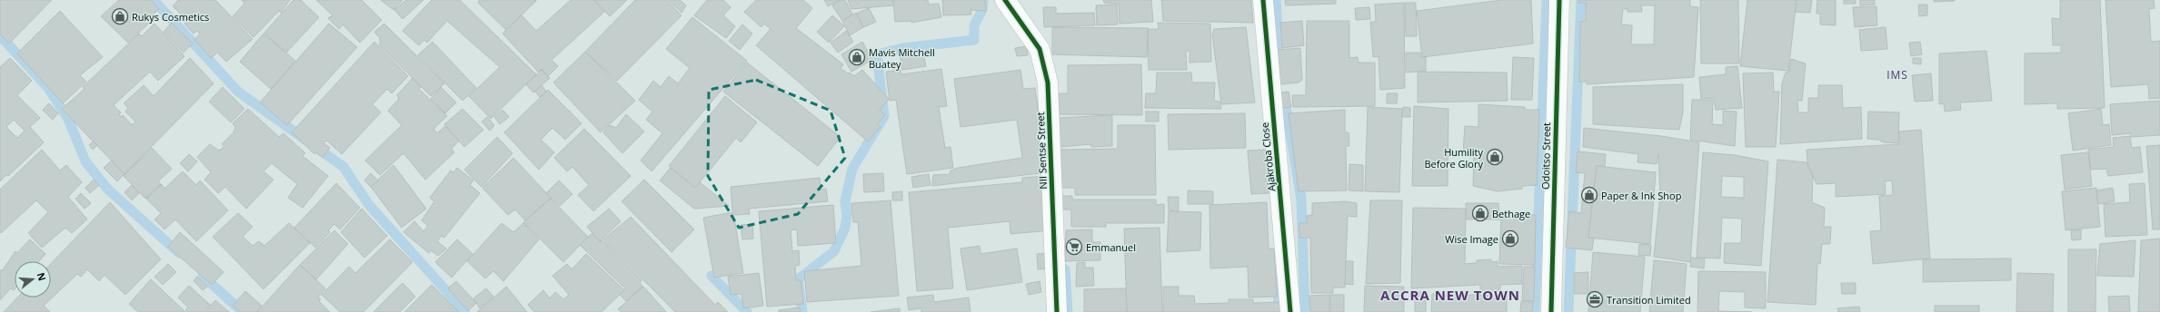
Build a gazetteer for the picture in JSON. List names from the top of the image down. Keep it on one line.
{"streets":{"street":["NII Sentse Street","Odoitso Street","Ajakroba Close"]},"districts":["IMS","ACCRA NEW TOWN"],"places":{"shop":["Rukys Cosmetics","Mavis Mitchell Buatey","Humility Before Glory","Paper & Ink Shop","Bethage","Wise Image"],"supermarket":["Emmanuel"],"office":["Transition Limited"]},"north":"right"}
